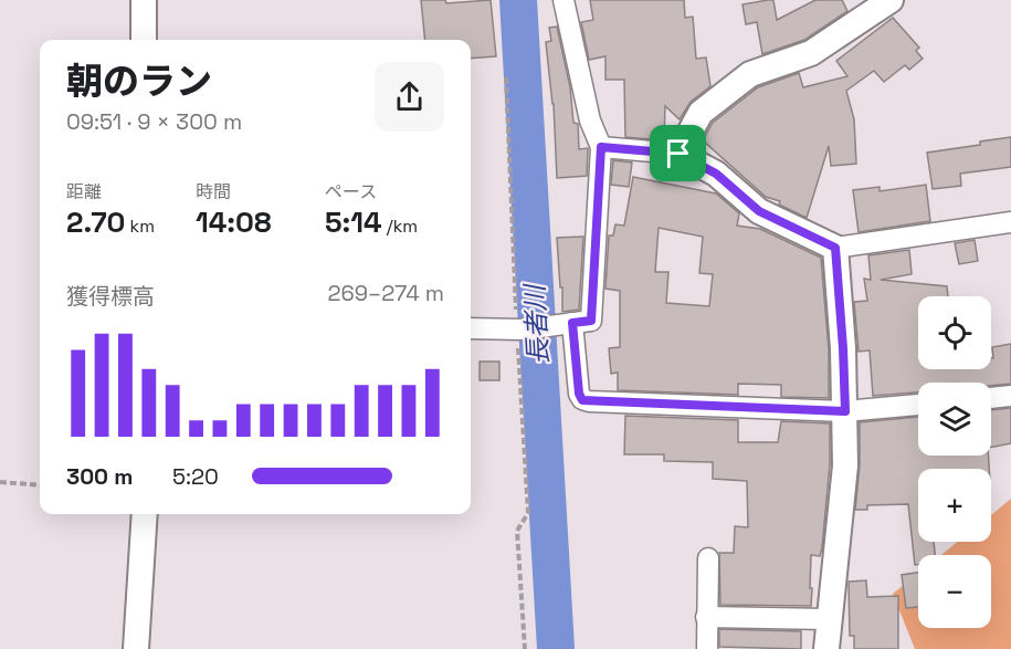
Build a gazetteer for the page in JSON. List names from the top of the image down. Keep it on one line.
{"water":["長者川"],"page":{"heading":["朝のラン","09:51 · 9 × 300 m"],"stats":[["距離","2.70 km"],["時間","14:08"],["ペース","5:14 /km"]],"chart":["獲得標高","269–274 m"],"map_buttons":["+","−"],"list":[{"name":"300 m","note":"5:20"}]}}
